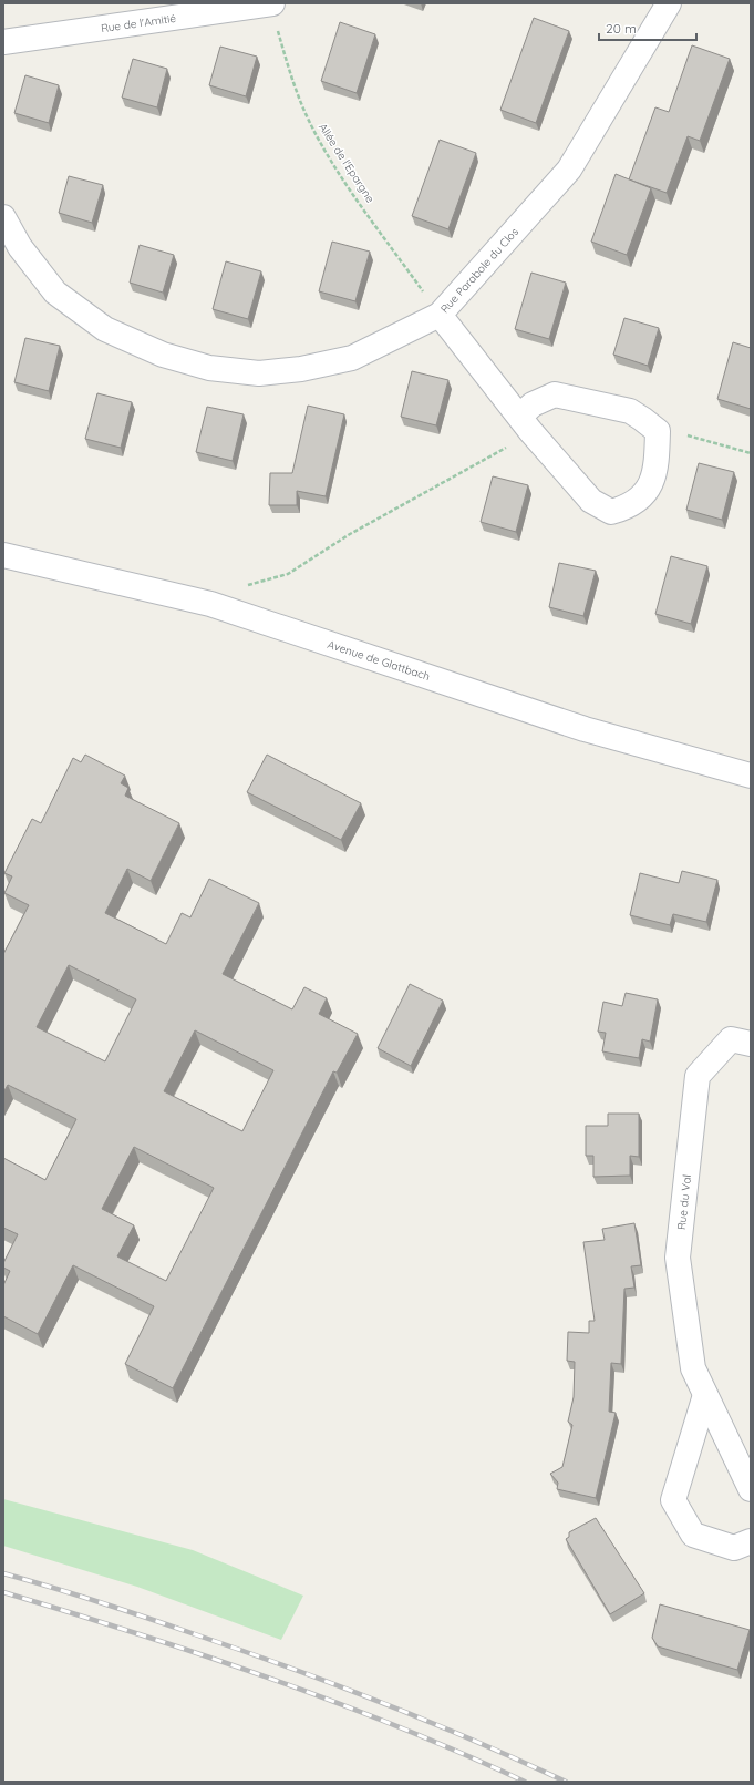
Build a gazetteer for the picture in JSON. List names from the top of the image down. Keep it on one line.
{"streets":{"street":["Rue de l'Amitié","Rue Parabole du Clos","Avenue de Glattbach","Rue du Val"],"path":["Allée de l'Epargne"]},"crossings":[["Rue de l'Amitié","Allée de l'Epargne"],["Allée de l'Epargne","Rue Parabole du Clos"]],"scale_bar":"20 m"}
